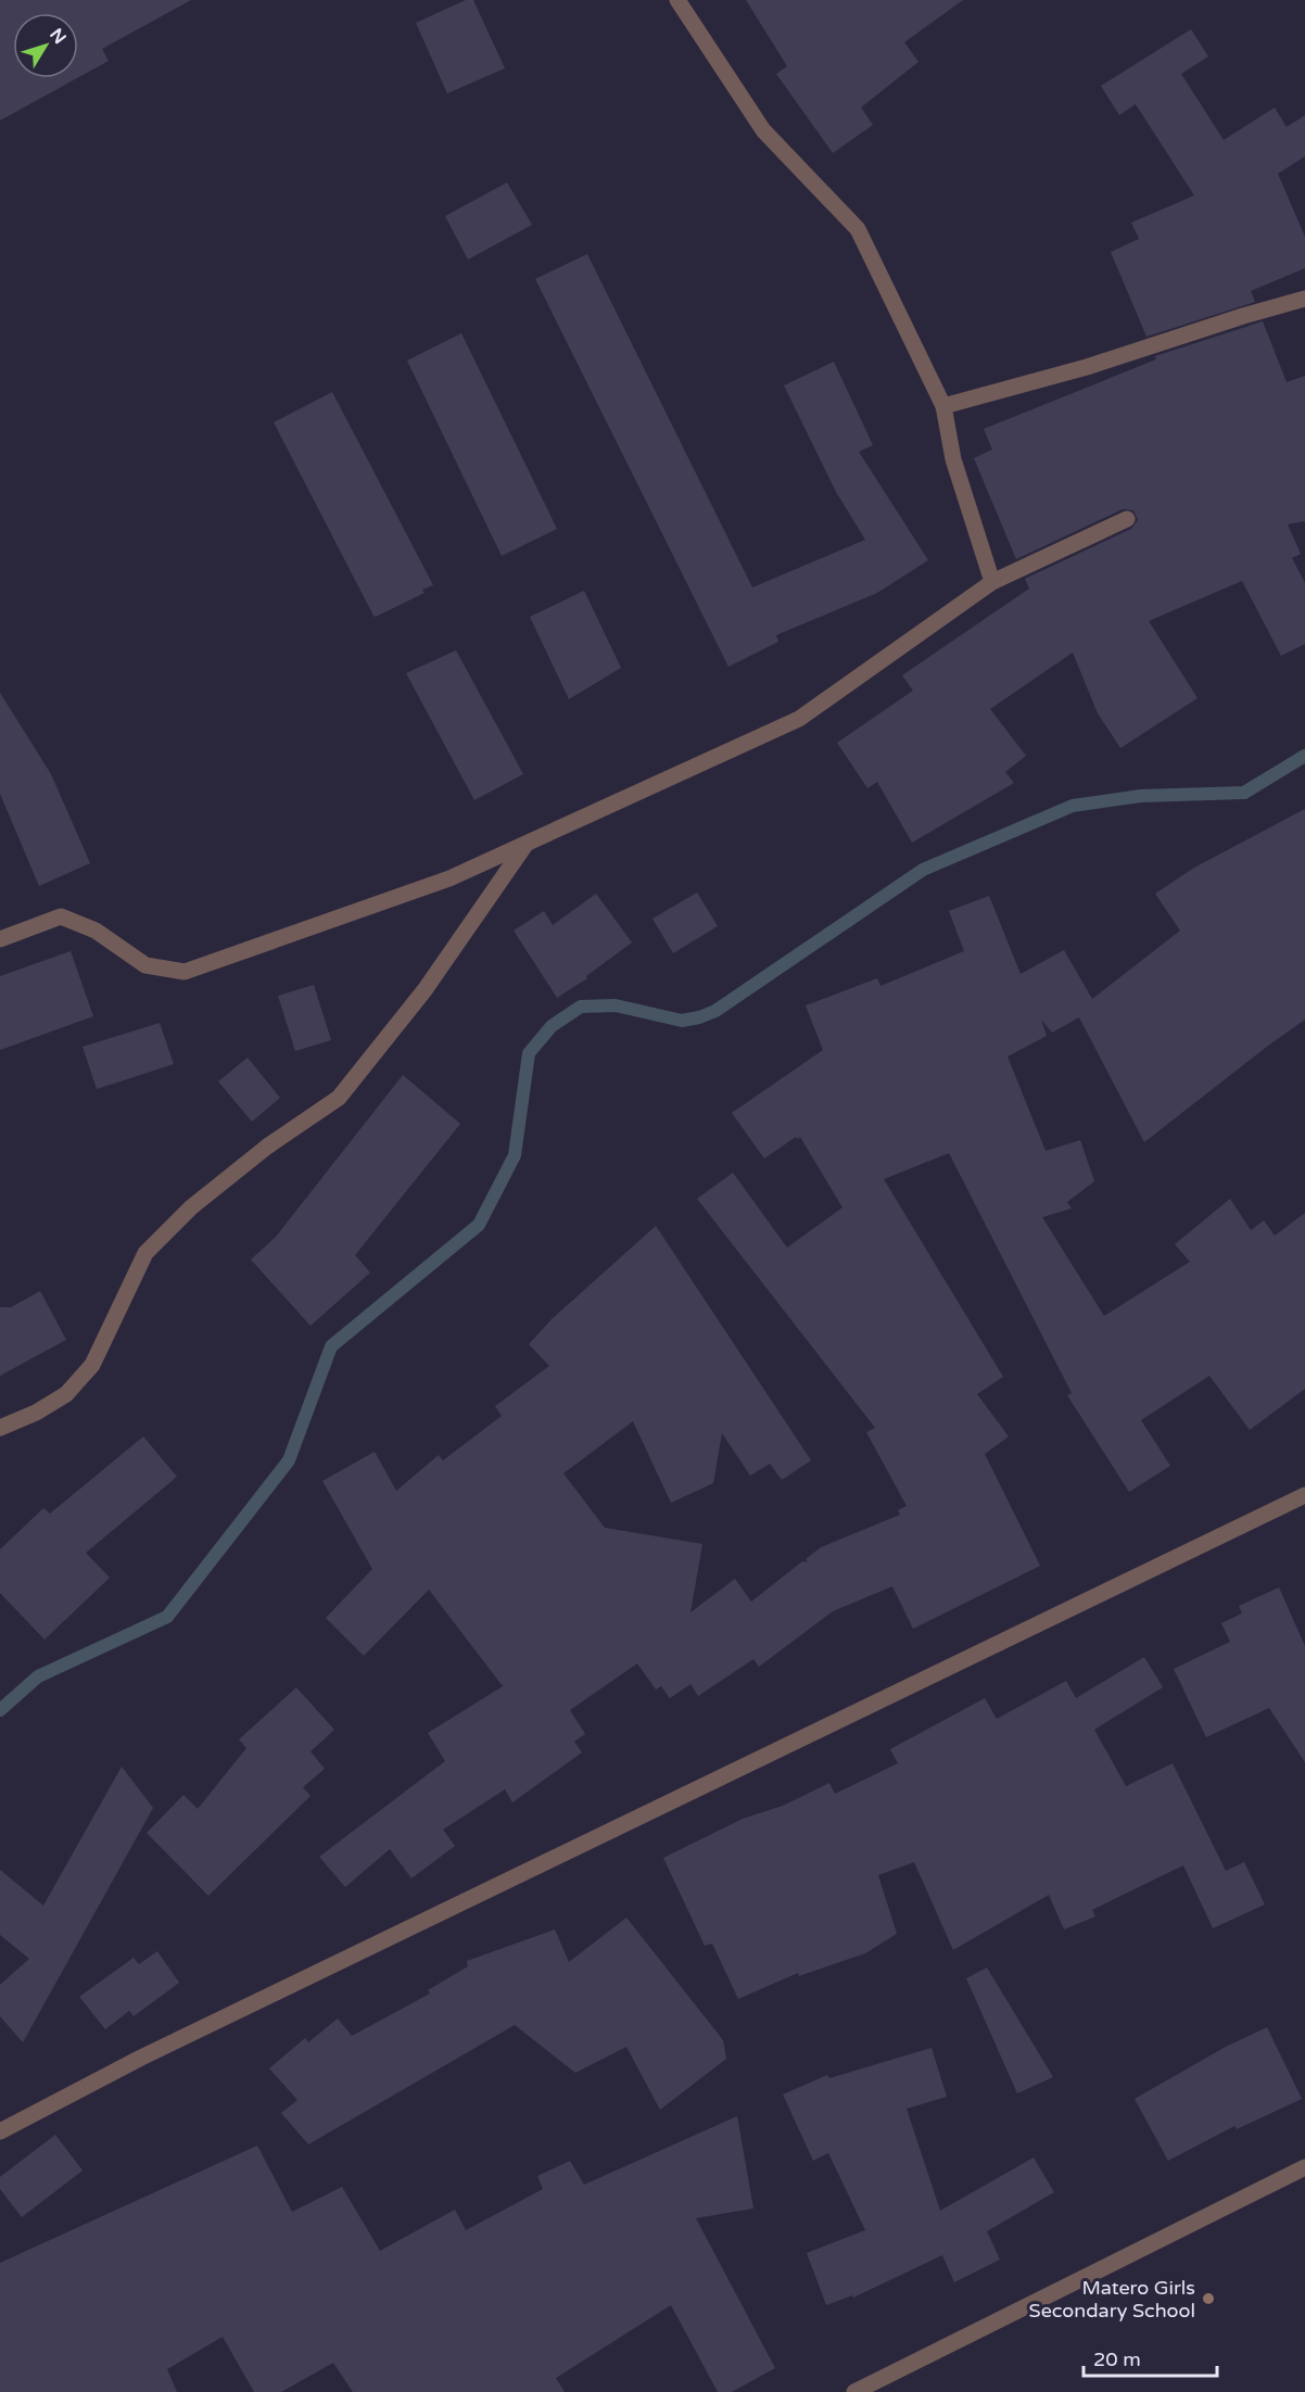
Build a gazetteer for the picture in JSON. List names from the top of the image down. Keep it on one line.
{"places":["Matero Girls Secondary School"],"scale_bar":"20 m","north":"top right"}
